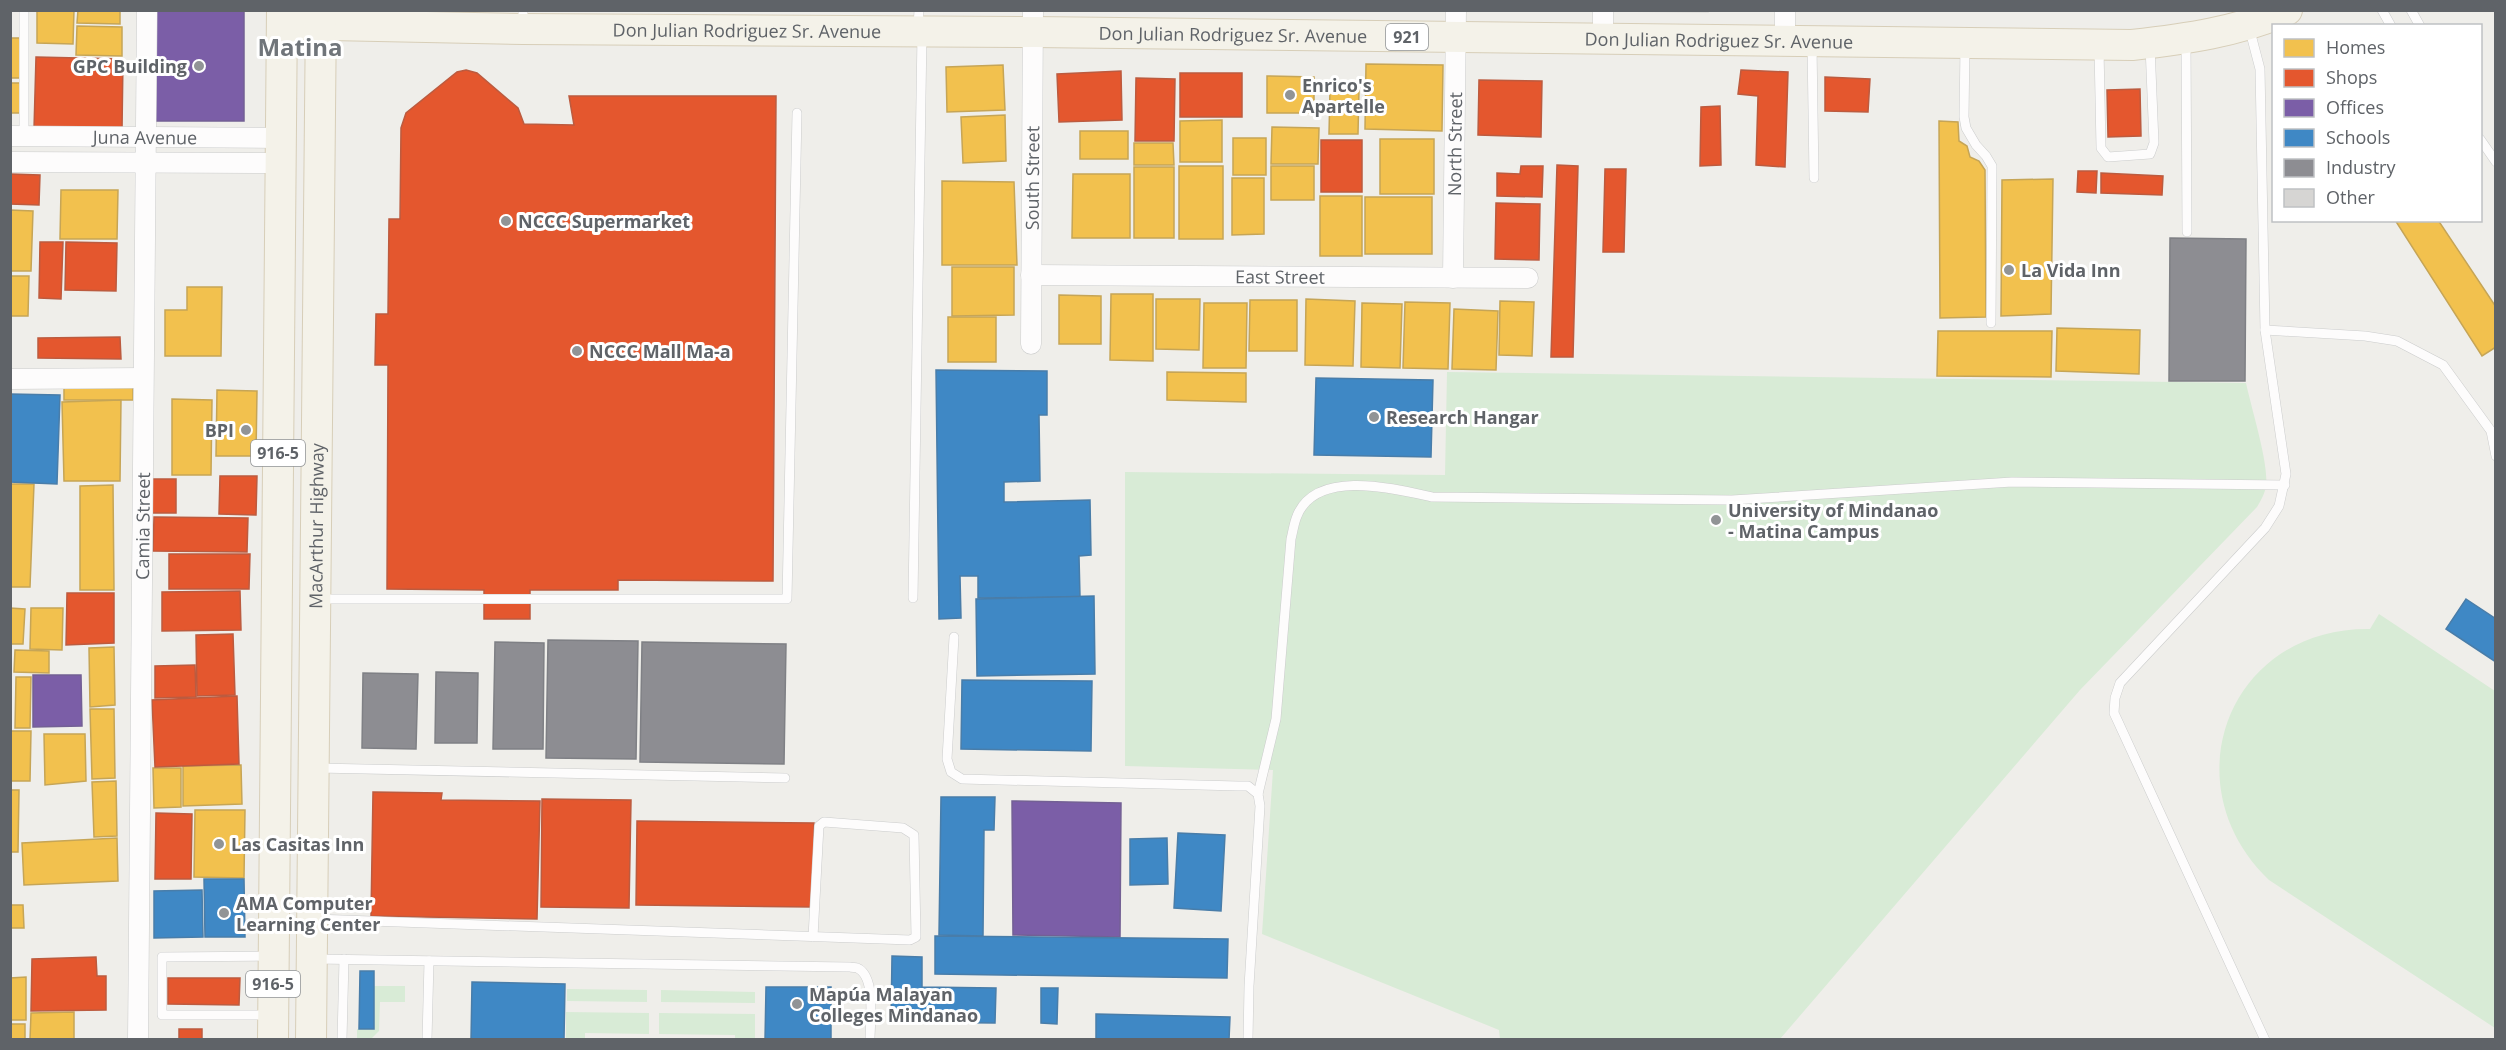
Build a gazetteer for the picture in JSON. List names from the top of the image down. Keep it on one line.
{"streets":{"main road":["Don Julian Rodriguez Sr. Avenue","921","916-5","MacArthur Highway"],"street":["Juna Avenue","North Street","South Street","East Street","Camia Street"]},"crossings":[["Don Julian Rodriguez Sr. Avenue","North Street"],["Don Julian Rodriguez Sr. Avenue","South Street"],["Don Julian Rodriguez Sr. Avenue","916-5"],["Don Julian Rodriguez Sr. Avenue","MacArthur Highway"],["Juna Avenue","916-5"],["Juna Avenue","Camia Street"],["North Street","East Street"],["South Street","East Street"]],"districts":["Matina"],"places":["GPC Building","Enrico's Apartelle","NCCC Supermarket","La Vida Inn","NCCC Mall Ma-a","Research Hangar","BPI","University of Mindanao - Matina Campus","Las Casitas Inn","AMA Computer Learning Center","Mapúa Malayan Colleges Mindanao"],"legend":["Homes","Shops","Offices","Schools","Industry","Other"]}
